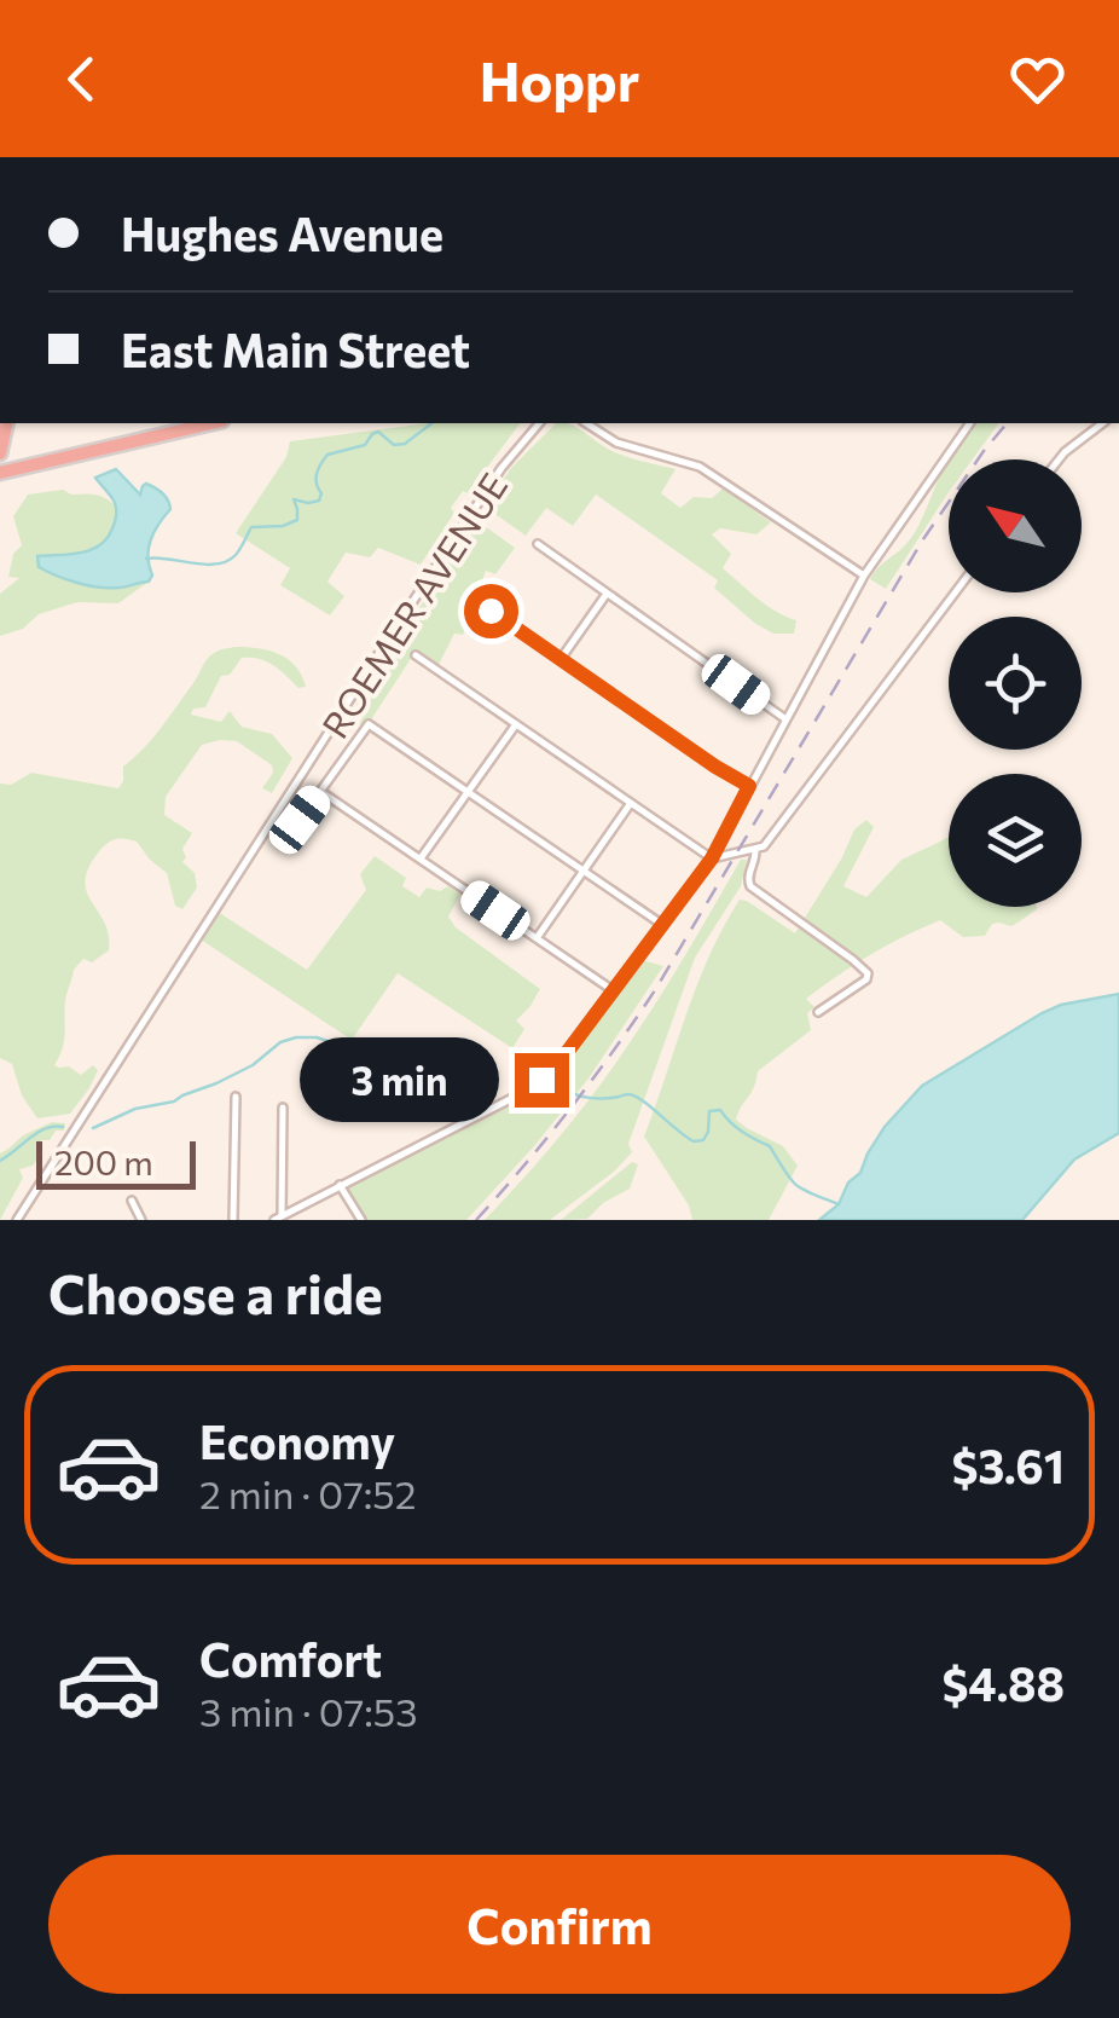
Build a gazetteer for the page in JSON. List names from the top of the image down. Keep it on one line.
{"streets":{"street":["ROEMER AVENUE"]},"scale_bar":"200 m","north":"top left","page":{"header":"Hoppr","banner":["Hughes Avenue","East Main Street"],"bubble":"3 min","scale":"200 m","heading":"Choose a ride","list":[{"name":"Economy","note":"2 min · 07:52","value":"$3.61"},{"name":"Comfort","note":"3 min · 07:53","value":"$4.88"}],"buttons":"Confirm"}}
